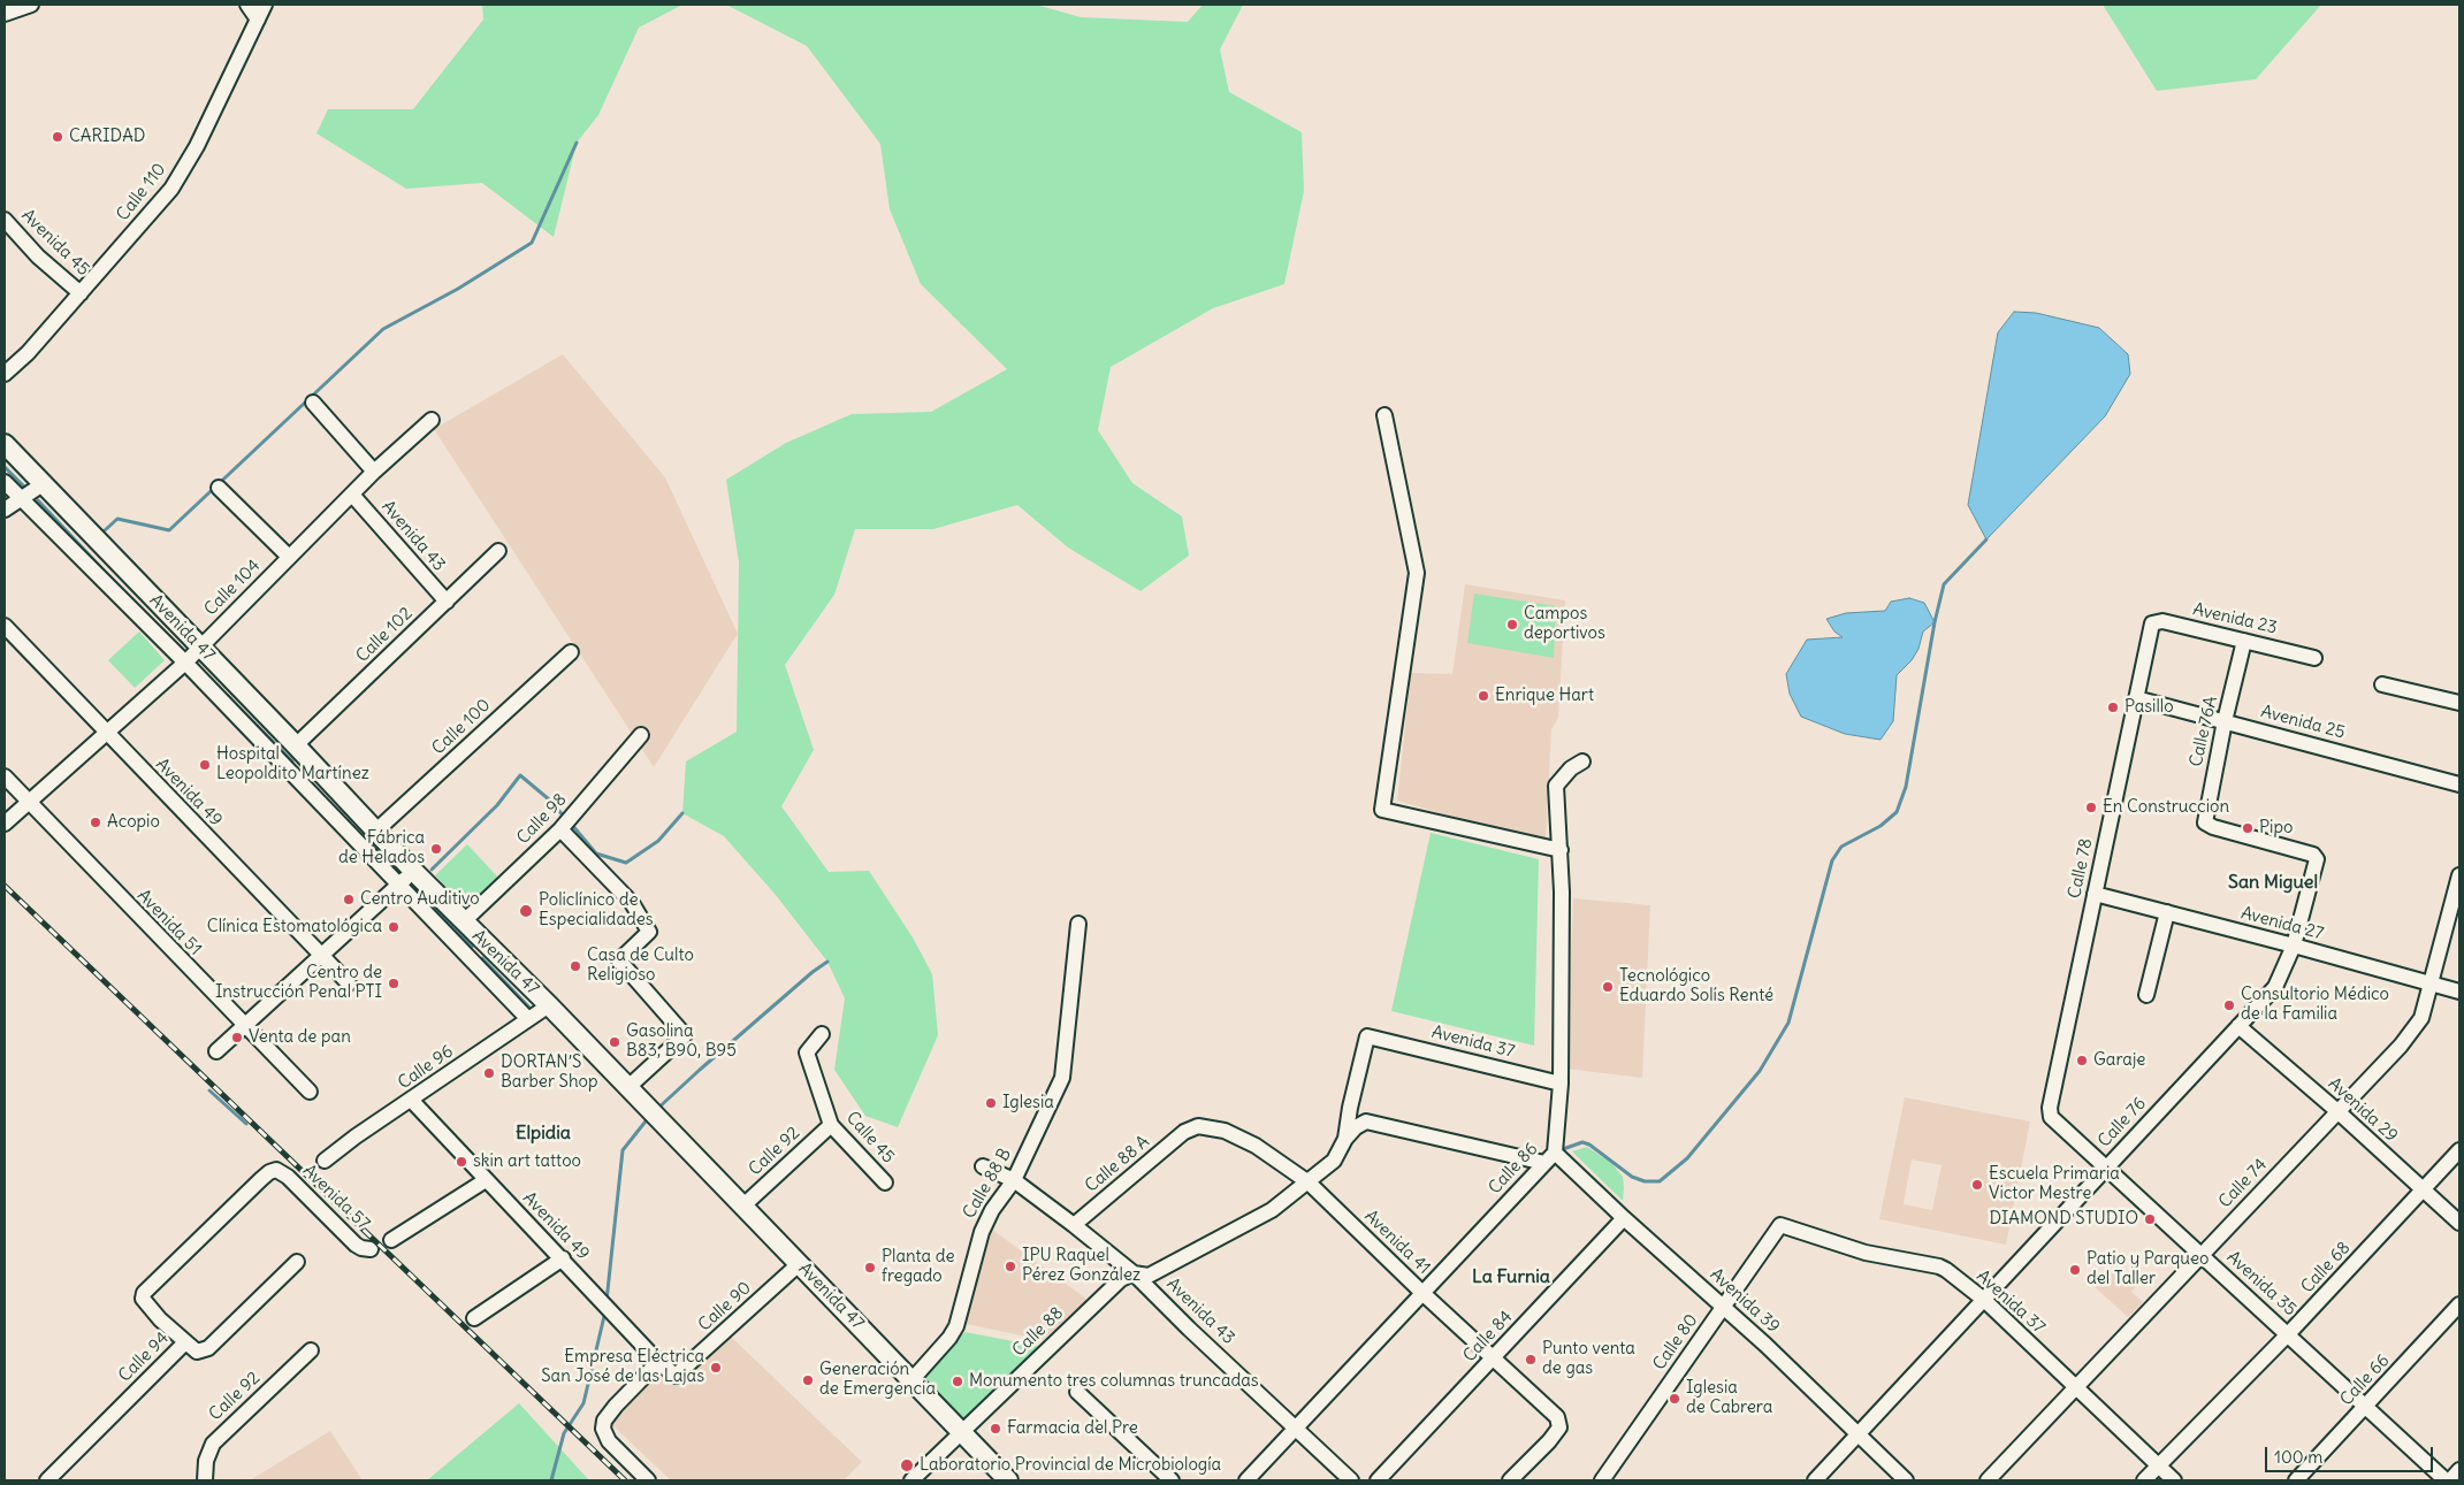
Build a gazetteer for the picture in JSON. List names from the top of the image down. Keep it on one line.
{"streets":{"main road":["Avenida 47"],"street":["Calle 110","Avenida 45","Avenida 43","Calle 104","Avenida 23","Calle 102","Avenida 25","Calle 100","Calle 76A","Avenida 49","Calle 98","Calle 78","Avenida 51","Avenida 27","Avenida 37","Calle 96","Avenida 29","Calle 76","Calle 45","Calle 92","Calle 88 A","Calle 86","Calle 88 B","Calle 74","Avenida 57","Avenida 41","Calle 68","Avenida 35","Avenida 39","Calle 90","Calle 88","Calle 84","Calle 80","Calle 94","Calle 66"]},"crossings":[["Calle 110","Avenida 45"],["Avenida 43","Calle 104"],["Avenida 43","Calle 102"],["Avenida 43","Calle 88 A"],["Avenida 43","Calle 86"],["Avenida 43","Calle 88 B"],["Avenida 43","Calle 88"],["Calle 104","Avenida 47"],["Calle 104","Avenida 49"],["Calle 104","Avenida 51"],["Avenida 23","Calle 76A"],["Avenida 23","Calle 78"],["Avenida 47","Calle 102"],["Avenida 47","Calle 100"],["Avenida 47","Calle 98"],["Avenida 47","Calle 96"],["Avenida 47","Calle 92"],["Avenida 47","Calle 88 B"],["Avenida 47","Calle 90"],["Avenida 47","Calle 88"],["Avenida 25","Calle 76A"],["Avenida 25","Calle 78"],["Calle 76A","Calle 76"],["Avenida 49","Calle 96"],["Avenida 49","Calle 90"],["Calle 78","Avenida 27"],["Calle 78","Avenida 35"],["Avenida 27","Calle 76"],["Avenida 27","Calle 74"],["Avenida 37","Calle 76"],["Avenida 37","Calle 86"],["Avenida 37","Calle 74"],["Avenida 37","Calle 68"],["Avenida 37","Calle 88"],["Avenida 37","Calle 80"],["Avenida 29","Calle 76"],["Avenida 29","Calle 74"],["Avenida 29","Calle 68"],["Calle 76","Avenida 35"],["Calle 76","Avenida 39"],["Calle 45","Calle 92"],["Calle 88 A","Avenida 41"],["Calle 86","Avenida 41"],["Calle 86","Avenida 39"],["Calle 86","Calle 88"],["Calle 74","Avenida 35"],["Avenida 57","Calle 94"],["Avenida 41","Calle 88"],["Avenida 41","Calle 84"],["Calle 68","Avenida 35"],["Avenida 35","Calle 66"],["Avenida 39","Calle 88"],["Avenida 39","Calle 84"],["Avenida 39","Calle 80"]],"districts":["San Miguel","Elpidia","La Furnia"],"places":["CARIDAD","Campos deportivos","Enrique Hart","Pasillo","Hospital Leopoldito Martínez","En Construccion","Acopio","Pipo","Fábrica de Helados","Centro Auditivo","Policlínico de Especialidades","Clínica Estomatológica","Casa de Culto Religioso","Centro de Instrucción Penal PTI","Tecnológico Eduardo Solís Renté","Consultorio Médico de la Familia","Venta de pan","Gasolina B83, B90, B95","Garaje","DORTAN’S Barber Shop","Iglesia","skin art tattoo","Escuela Primaria Victor Mestre","DIAMOND STUDIO","IPU Raquel Pérez González","Planta de fregado","Patio y Parqueo del Taller","Punto venta de gas","Empresa Eléctrica San José de las Lajas","Generación de Emergencia","Monumento tres columnas truncadas","Iglesia de Cabrera","Farmacia del Pre","Laboratorio Provincial de Microbiología"],"scale_bar":"100 m"}
